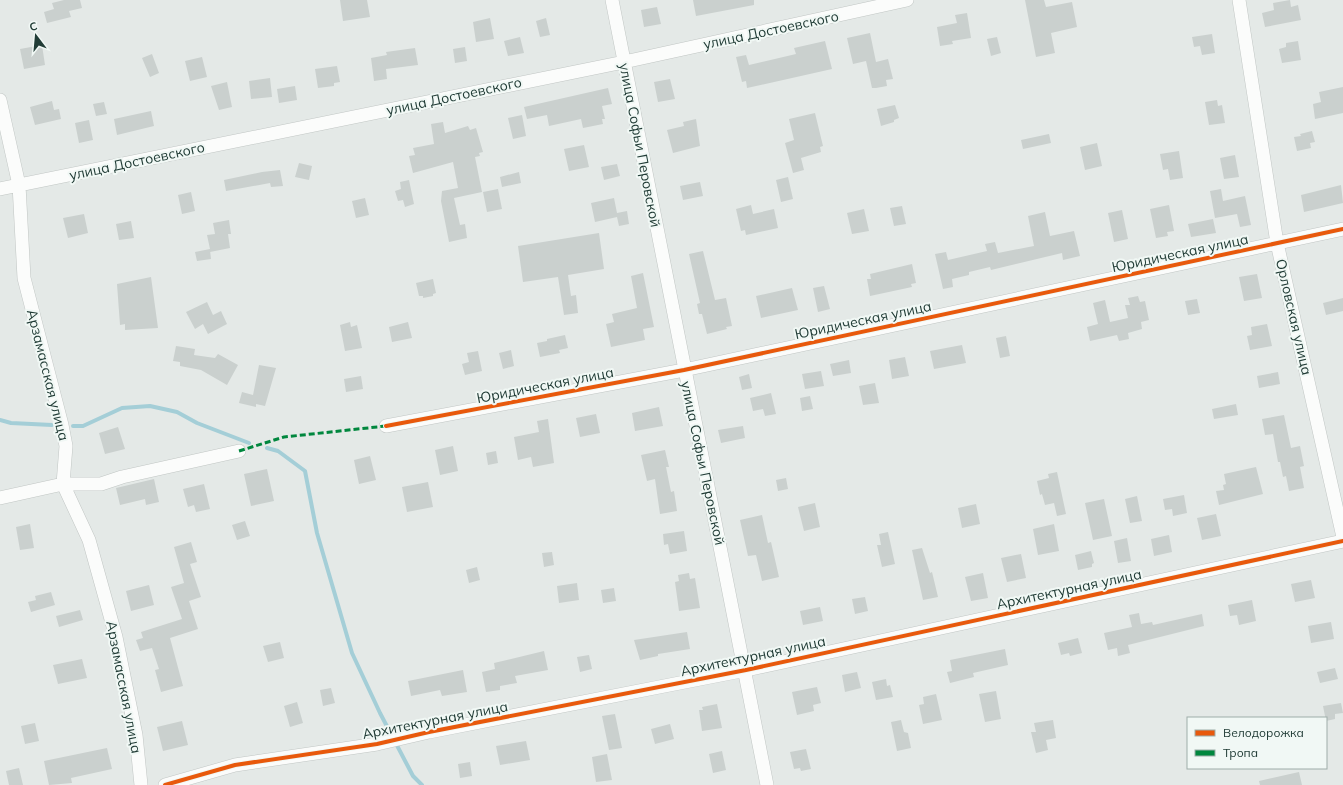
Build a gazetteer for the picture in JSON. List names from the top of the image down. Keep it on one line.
{"streets":{"street":["улица Достоевского","улица Софьи Перовской","Юридическая улица","Орловская улица","Арзамасская улица","Архитектурная улица"]},"crossings":[["улица Достоевского","улица Софьи Перовской"],["улица Достоевского","Арзамасская улица"],["улица Софьи Перовской","Юридическая улица"],["улица Софьи Перовской","Архитектурная улица"],["Юридическая улица","Орловская улица"]],"legend":["Велодорожка","Тропа"],"north":"top"}
